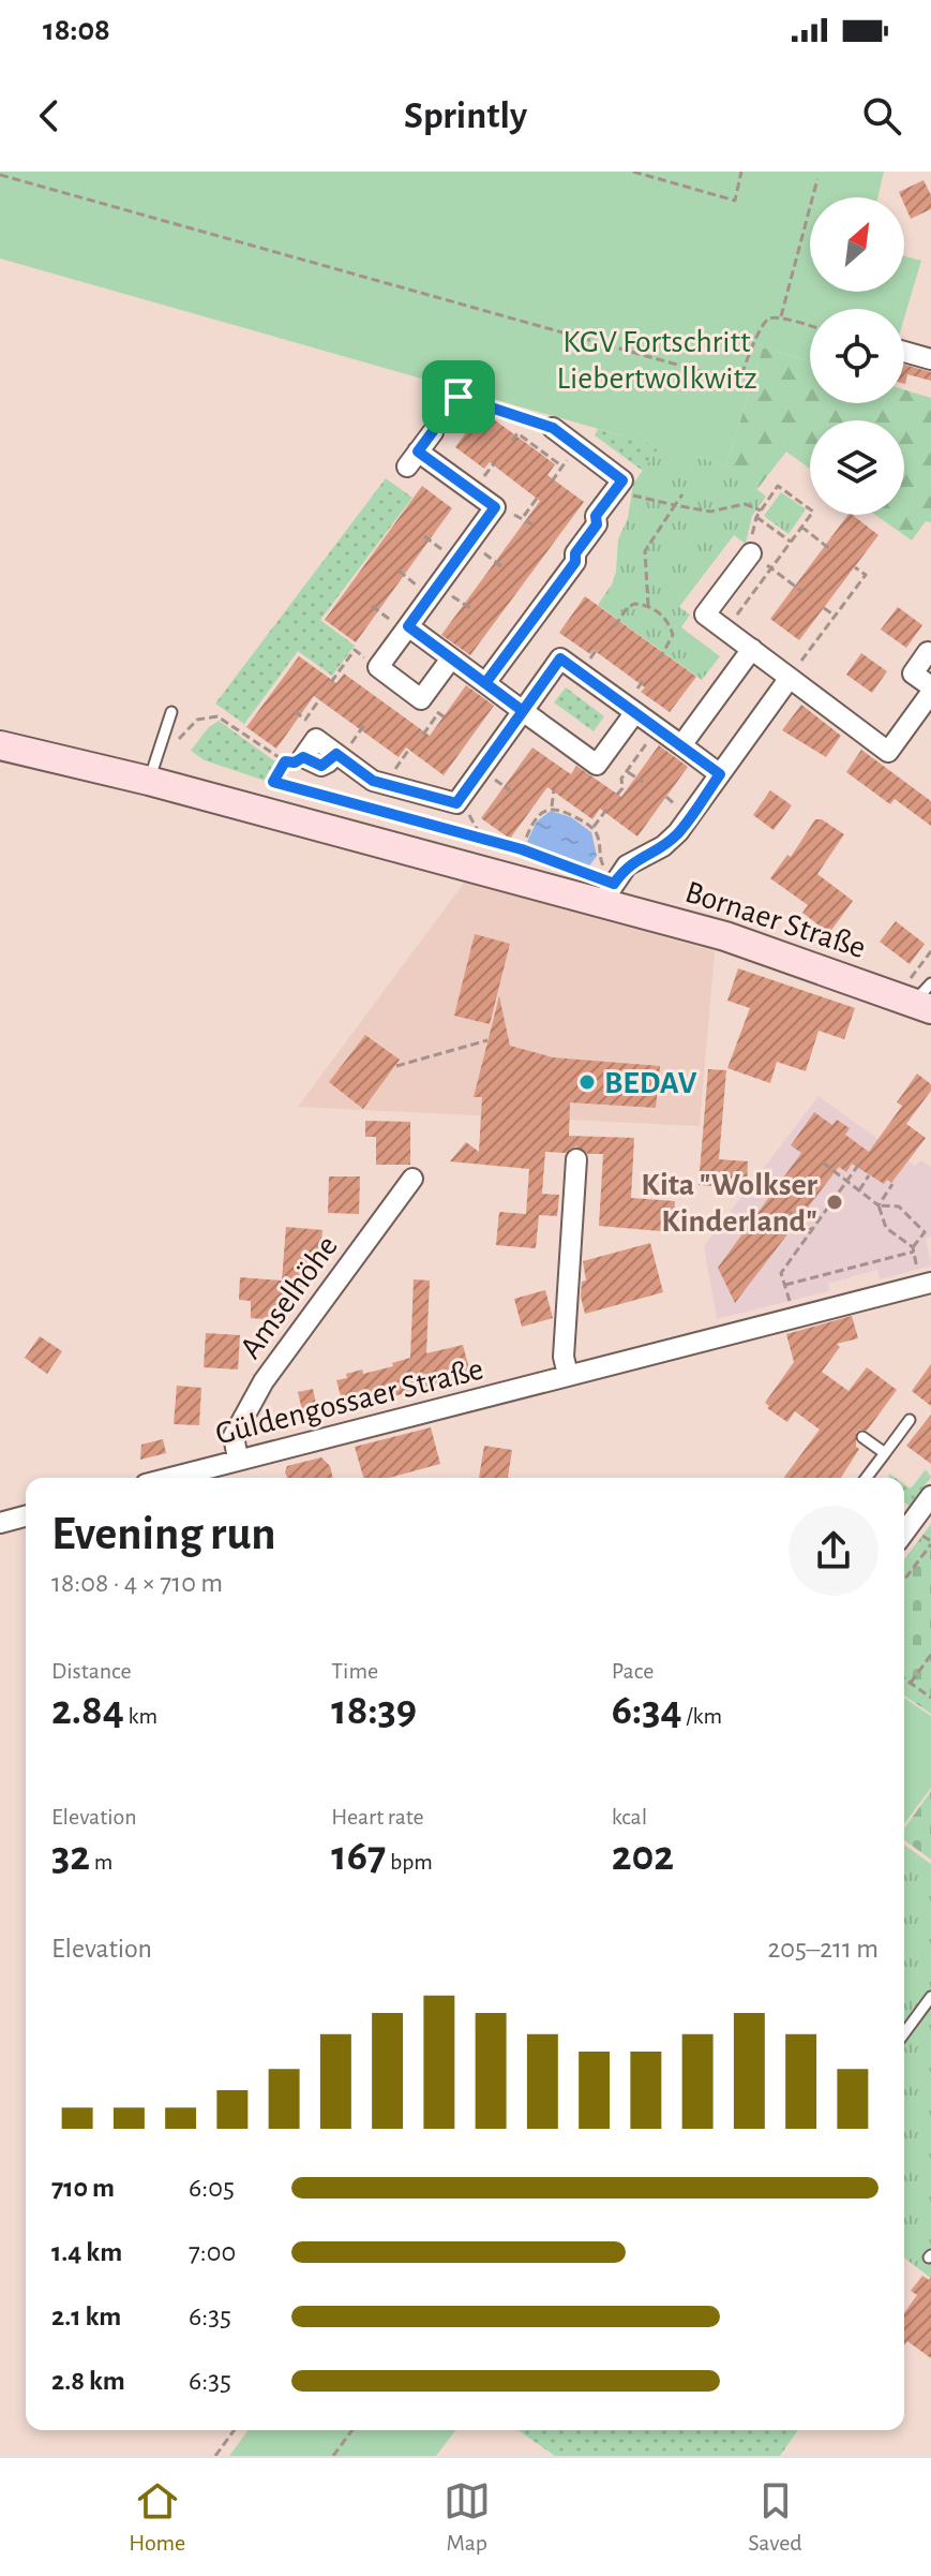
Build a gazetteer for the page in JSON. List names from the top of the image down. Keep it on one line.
{"streets":{"main road":["Bornaer Straße"],"street":["Amselhöhe","Güldengossaer Straße"]},"crossings":[["Amselhöhe","Güldengossaer Straße"]],"parks":["KGV Fortschritt Liebertwolkwitz"],"places":["BEDAV","Kita \"Wolkser Kinderland\""],"north":"top right","page":{"status":"18:08","header":"Sprintly","heading":["Evening run","18:08 · 4 × 710 m"],"stats":[["Distance","2.84 km"],["Time","18:39"],["Pace","6:34 /km"],["Elevation","32 m"],["Heart rate","167 bpm"],["kcal","202"]],"chart":["Elevation","205–211 m"],"list":[{"name":"710 m","note":"6:05"},{"name":"1.4 km","note":"7:00"},{"name":"2.1 km","note":"6:35"},{"name":"2.8 km","note":"6:35"}],"tabs":["Home","Map","Saved"]}}
